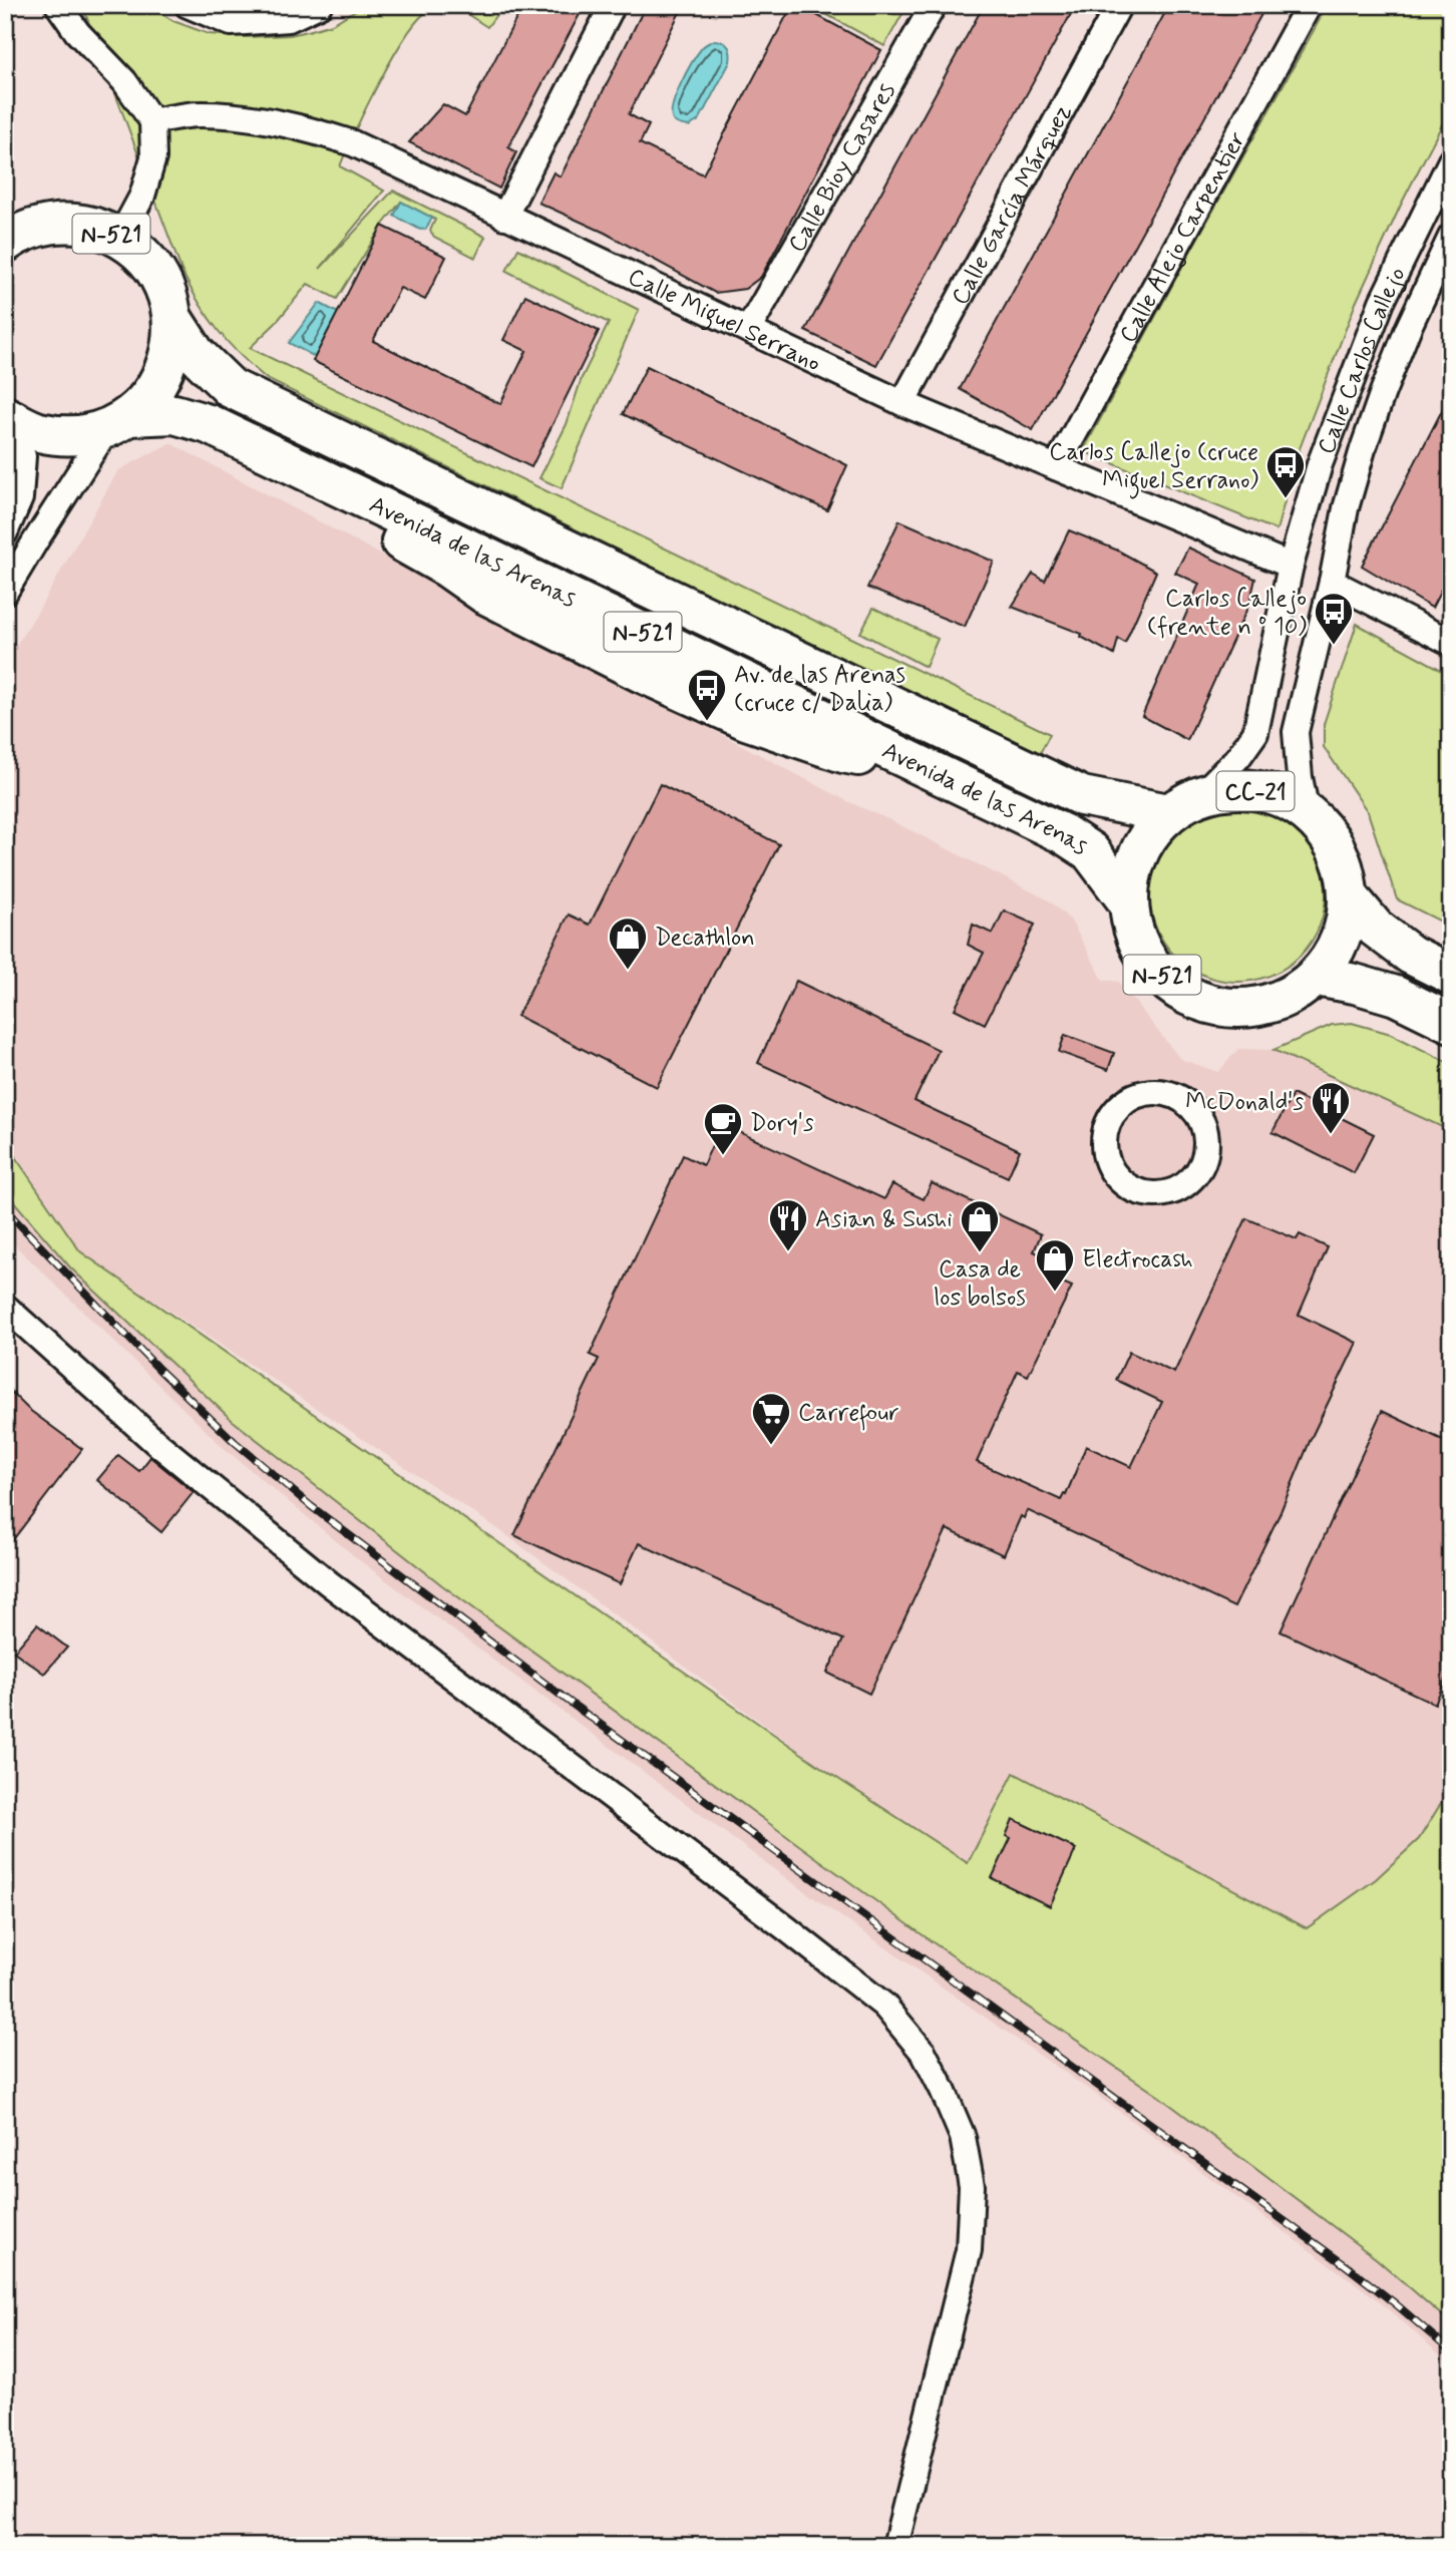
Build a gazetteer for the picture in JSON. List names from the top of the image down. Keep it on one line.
{"streets":{"highway":["N-521","Avenida de las Arenas","CC-21"],"street":["Calle Bioy Casares","Calle García Márquez","Calle Alejo Carpentier","Calle Miguel Serrano","Calle Carlos Callejo"]},"crossings":[["Calle Bioy Casares","Calle Miguel Serrano"],["Calle García Márquez","Calle Miguel Serrano"],["N-521","Calle Carlos Callejo"],["N-521","Avenida de las Arenas"],["N-521","CC-21"],["Calle Alejo Carpentier","Calle Miguel Serrano"],["Calle Miguel Serrano","Calle Carlos Callejo"],["Calle Carlos Callejo","Avenida de las Arenas"],["Calle Carlos Callejo","CC-21"],["Avenida de las Arenas","CC-21"]],"places":{"bus stop":["Carlos Callejo (cruce Miguel Serrano)","Carlos Callejo (frente n º 10)","Av. de las Arenas (cruce c/ Dalia)"],"shop":["Decathlon","Casa de los bolsos","Electrocash"],"restaurant":["McDonald's","Asian & Sushi"],"cafe":["Dory's"],"supermarket":["Carrefour"]}}
